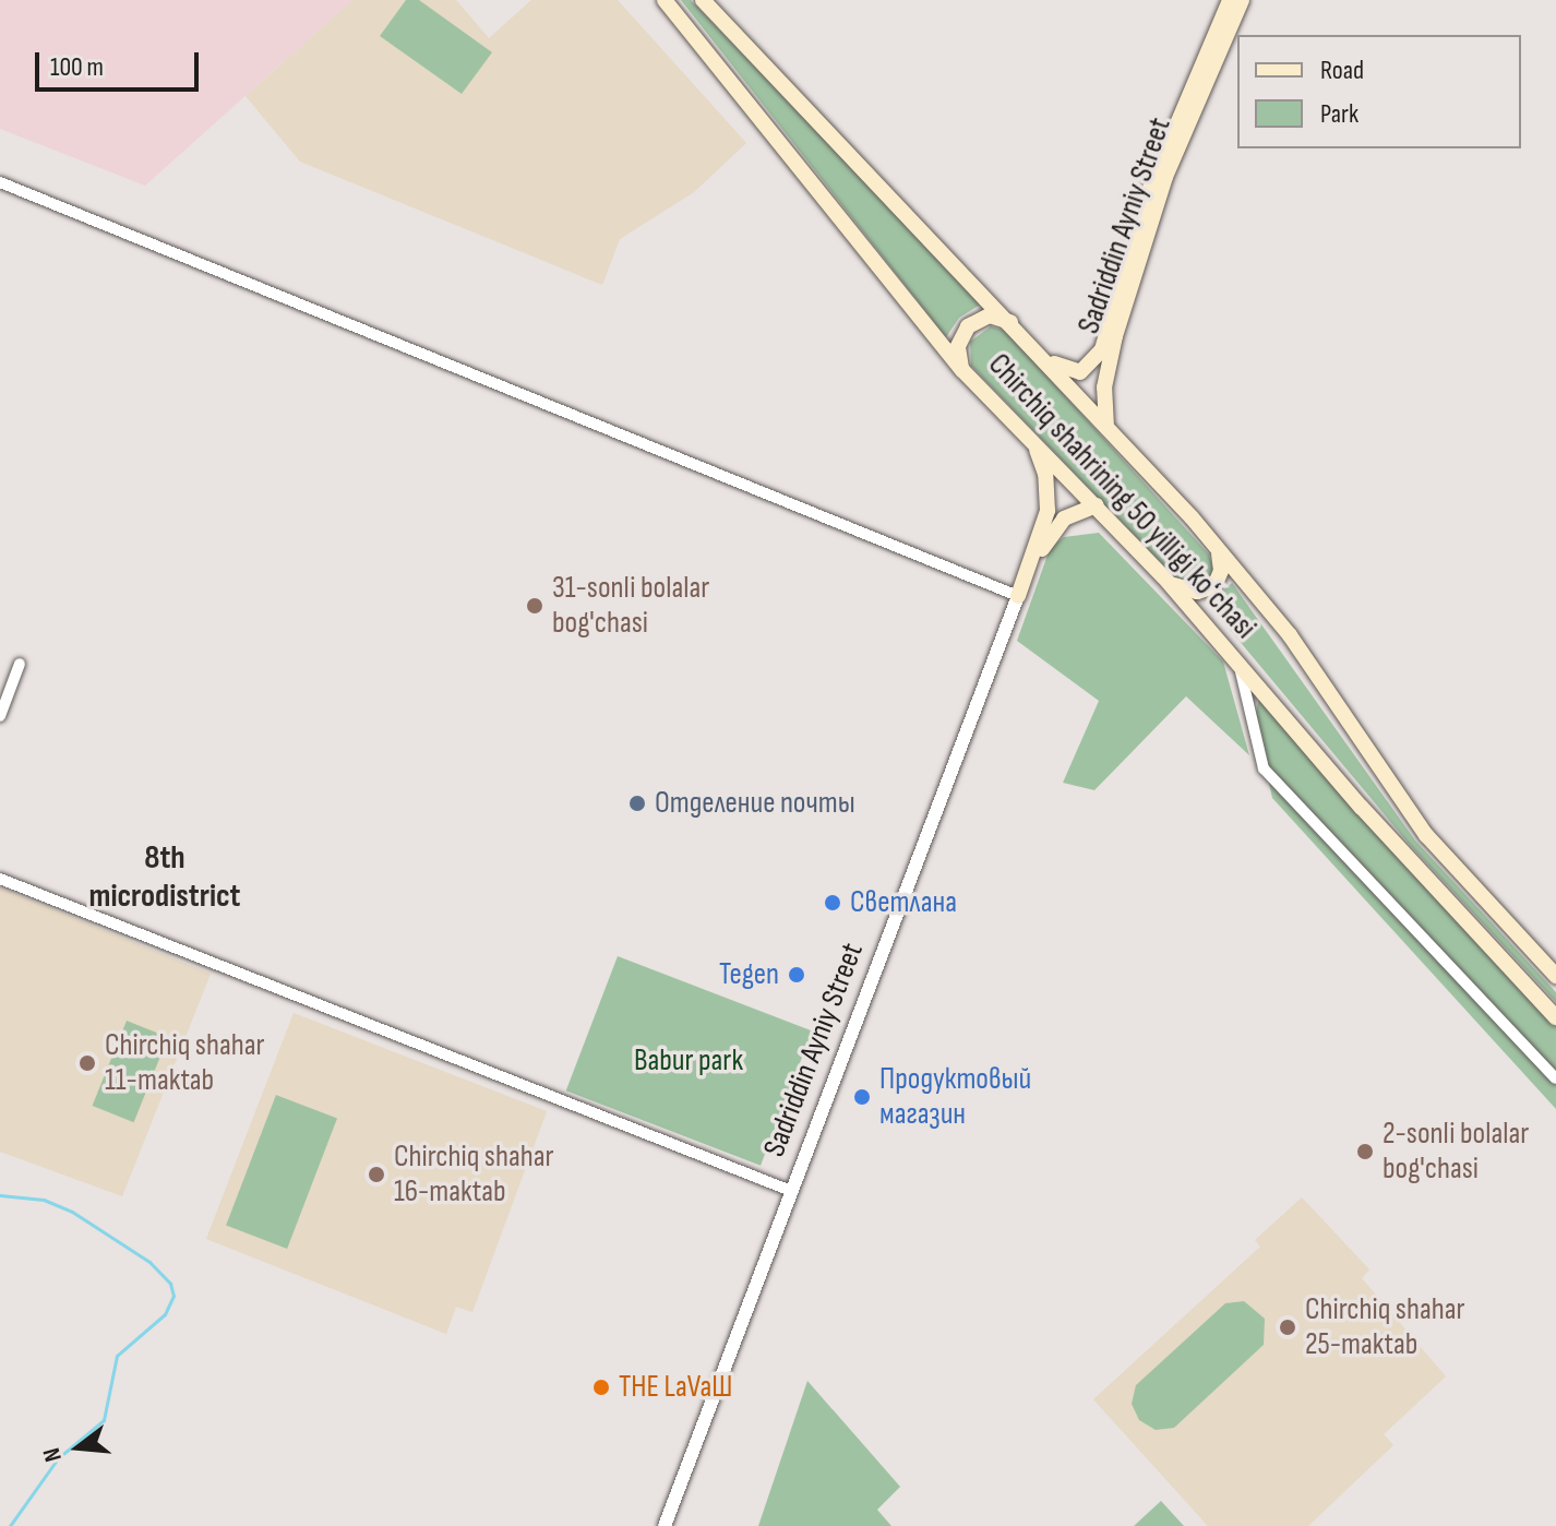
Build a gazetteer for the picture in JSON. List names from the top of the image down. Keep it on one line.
{"streets":{"main road":["Sadriddin Ayniy Street","Chirchiq shahrining 50 yilligi koʻchasi"]},"crossings":[["Sadriddin Ayniy Street","Chirchiq shahrining 50 yilligi koʻchasi"]],"districts":["8th microdistrict"],"parks":["Babur park"],"places":["31-sonli bolalar bog'chasi","Отделение почты","Светлана","Tegen","Chirchiq shahar 11-maktab","Продуктовый магазин","2-sonli bolalar bog'chasi","Chirchiq shahar 16-maktab","Chirchiq shahar 25-maktab","THE LaVaШ"],"legend":["Road","Park"],"scale_bar":"100 m","north":"left"}
